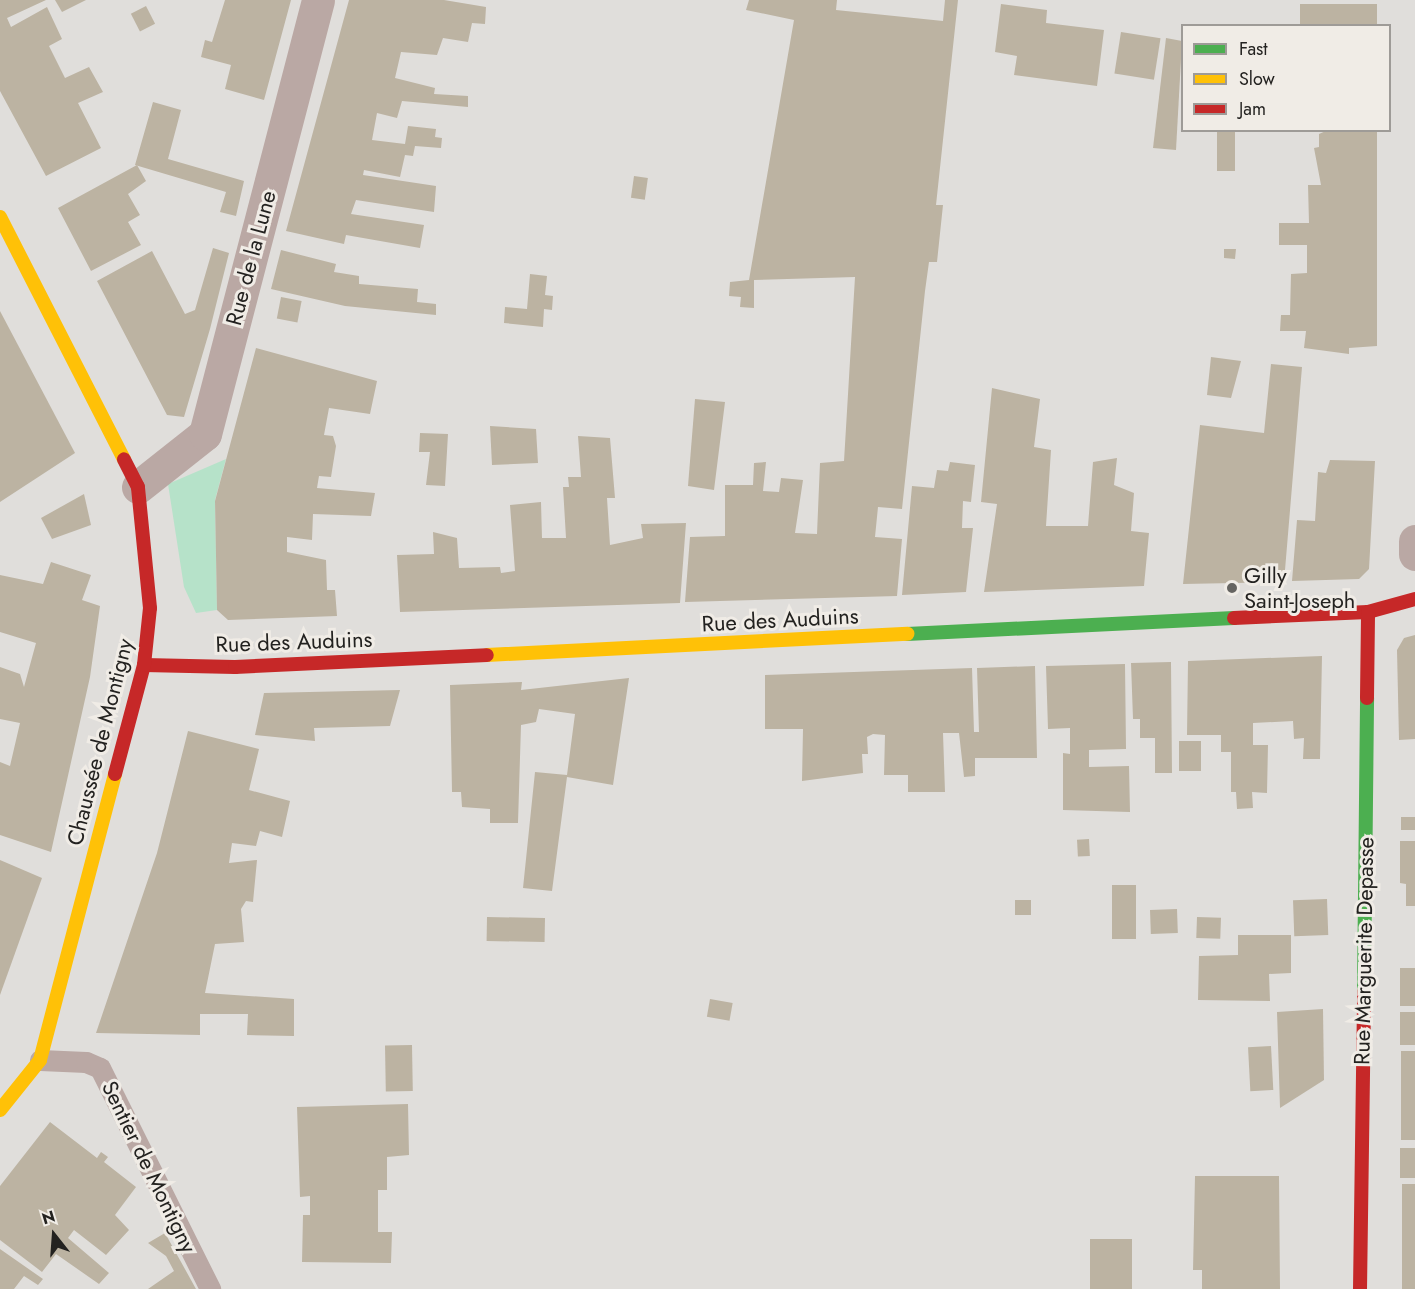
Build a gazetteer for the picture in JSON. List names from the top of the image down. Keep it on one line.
{"streets":{"street":["Rue de la Lune","Rue des Auduins","Chaussée de Montigny","Rue Marguerite Depasse"],"lane":["Sentier de Montigny"]},"crossings":[["Rue de la Lune","Chaussée de Montigny"],["Rue des Auduins","Chaussée de Montigny"],["Rue des Auduins","Rue Marguerite Depasse"],["Chaussée de Montigny","Sentier de Montigny"]],"places":["Gilly Saint-Joseph"],"legend":["Fast","Slow","Jam"],"north":"top"}
